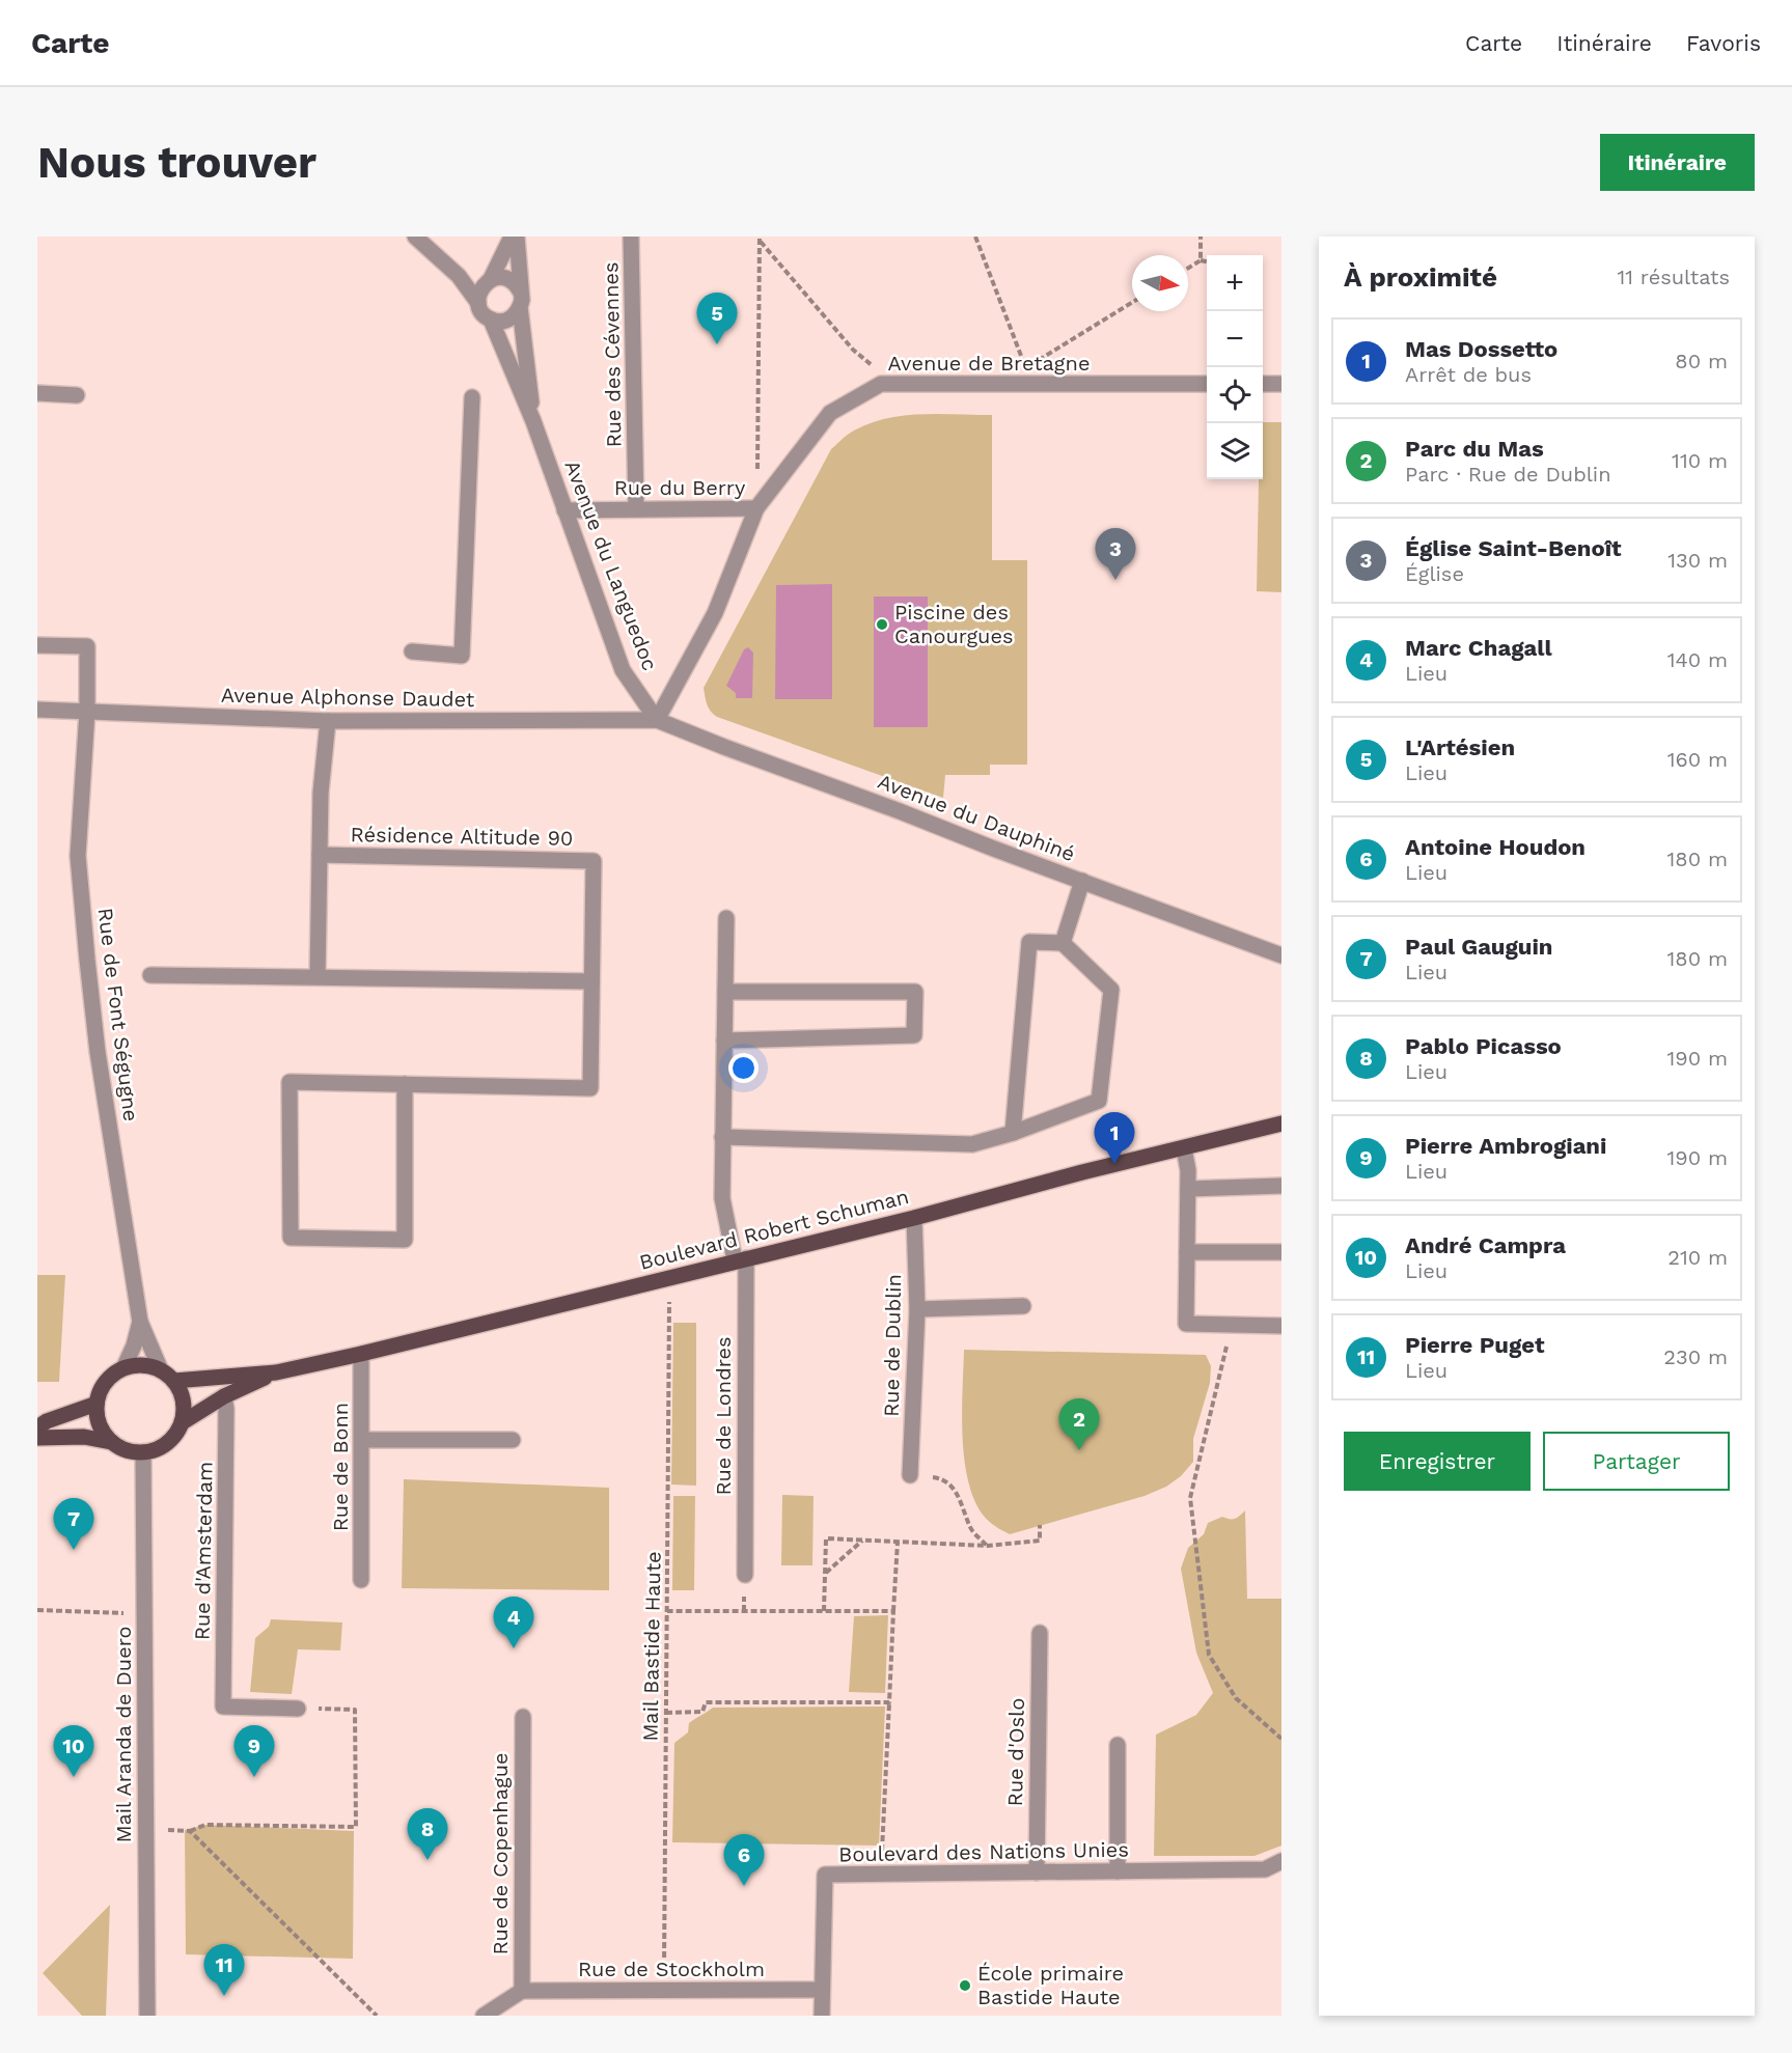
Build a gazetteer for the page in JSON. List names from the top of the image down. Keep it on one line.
{"streets":{"main road":["Boulevard Robert Schuman"],"street":["Rue des Cévennes","Avenue de Bretagne","Rue du Berry","Avenue du Languedoc","Avenue Alphonse Daudet","Avenue du Dauphiné","Résidence Altitude 90","Rue de Font Ségugne","Rue de Dublin","Rue de Londres","Rue de Bonn","Rue d'Amsterdam","Mail Aranda de Duero","Rue d'Oslo","Boulevard des Nations Unies","Rue de Copenhague","Rue de Stockholm"],"path":["Mail Bastide Haute"]},"crossings":[["Rue des Cévennes","Rue du Berry"],["Avenue de Bretagne","Rue du Berry"],["Avenue de Bretagne","Avenue du Languedoc"],["Avenue de Bretagne","Avenue Alphonse Daudet"],["Avenue de Bretagne","Avenue du Dauphiné"],["Rue du Berry","Avenue du Languedoc"],["Avenue du Languedoc","Avenue Alphonse Daudet"],["Avenue du Languedoc","Avenue du Dauphiné"],["Avenue Alphonse Daudet","Avenue du Dauphiné"],["Avenue Alphonse Daudet","Résidence Altitude 90"],["Avenue Alphonse Daudet","Rue de Font Ségugne"],["Rue de Font Ségugne","Boulevard Robert Schuman"],["Rue de Font Ségugne","Mail Aranda de Duero"],["Boulevard Robert Schuman","Rue de Dublin"],["Boulevard Robert Schuman","Rue de Londres"],["Boulevard Robert Schuman","Rue de Bonn"],["Boulevard Robert Schuman","Rue d'Amsterdam"],["Boulevard Robert Schuman","Mail Bastide Haute"],["Boulevard Robert Schuman","Mail Aranda de Duero"],["Mail Bastide Haute","Rue de Stockholm"],["Rue d'Oslo","Boulevard des Nations Unies"],["Boulevard des Nations Unies","Rue de Stockholm"],["Rue de Copenhague","Rue de Stockholm"]],"places":["Piscine des Canourgues","École primaire Bastide Haute"],"north":"right","page":{"header":"Carte","nav":["Carte","Itinéraire","Favoris"],"buttons":["Itinéraire",["Enregistrer","Partager"]],"title":"Nous trouver","heading":["À proximité","11 résultats"],"map_buttons":["+","−"],"pins":["5","3","1","2","7","4","9","10","8","6","11"],"list":[{"mark":"1","name":"Mas Dossetto","note":"Arrêt de bus","value":"80 m"},{"mark":"2","name":"Parc du Mas","note":"Parc · Rue de Dublin","value":"110 m"},{"mark":"3","name":"Église Saint-Benoît","note":"Église","value":"130 m"},{"mark":"4","name":"Marc Chagall","note":"Lieu","value":"140 m"},{"mark":"5","name":"L'Artésien","note":"Lieu","value":"160 m"},{"mark":"6","name":"Antoine Houdon","note":"Lieu","value":"180 m"},{"mark":"7","name":"Paul Gauguin","note":"Lieu","value":"180 m"},{"mark":"8","name":"Pablo Picasso","note":"Lieu","value":"190 m"},{"mark":"9","name":"Pierre Ambrogiani","note":"Lieu","value":"190 m"},{"mark":"10","name":"André Campra","note":"Lieu","value":"210 m"},{"mark":"11","name":"Pierre Puget","note":"Lieu","value":"230 m"}]}}
